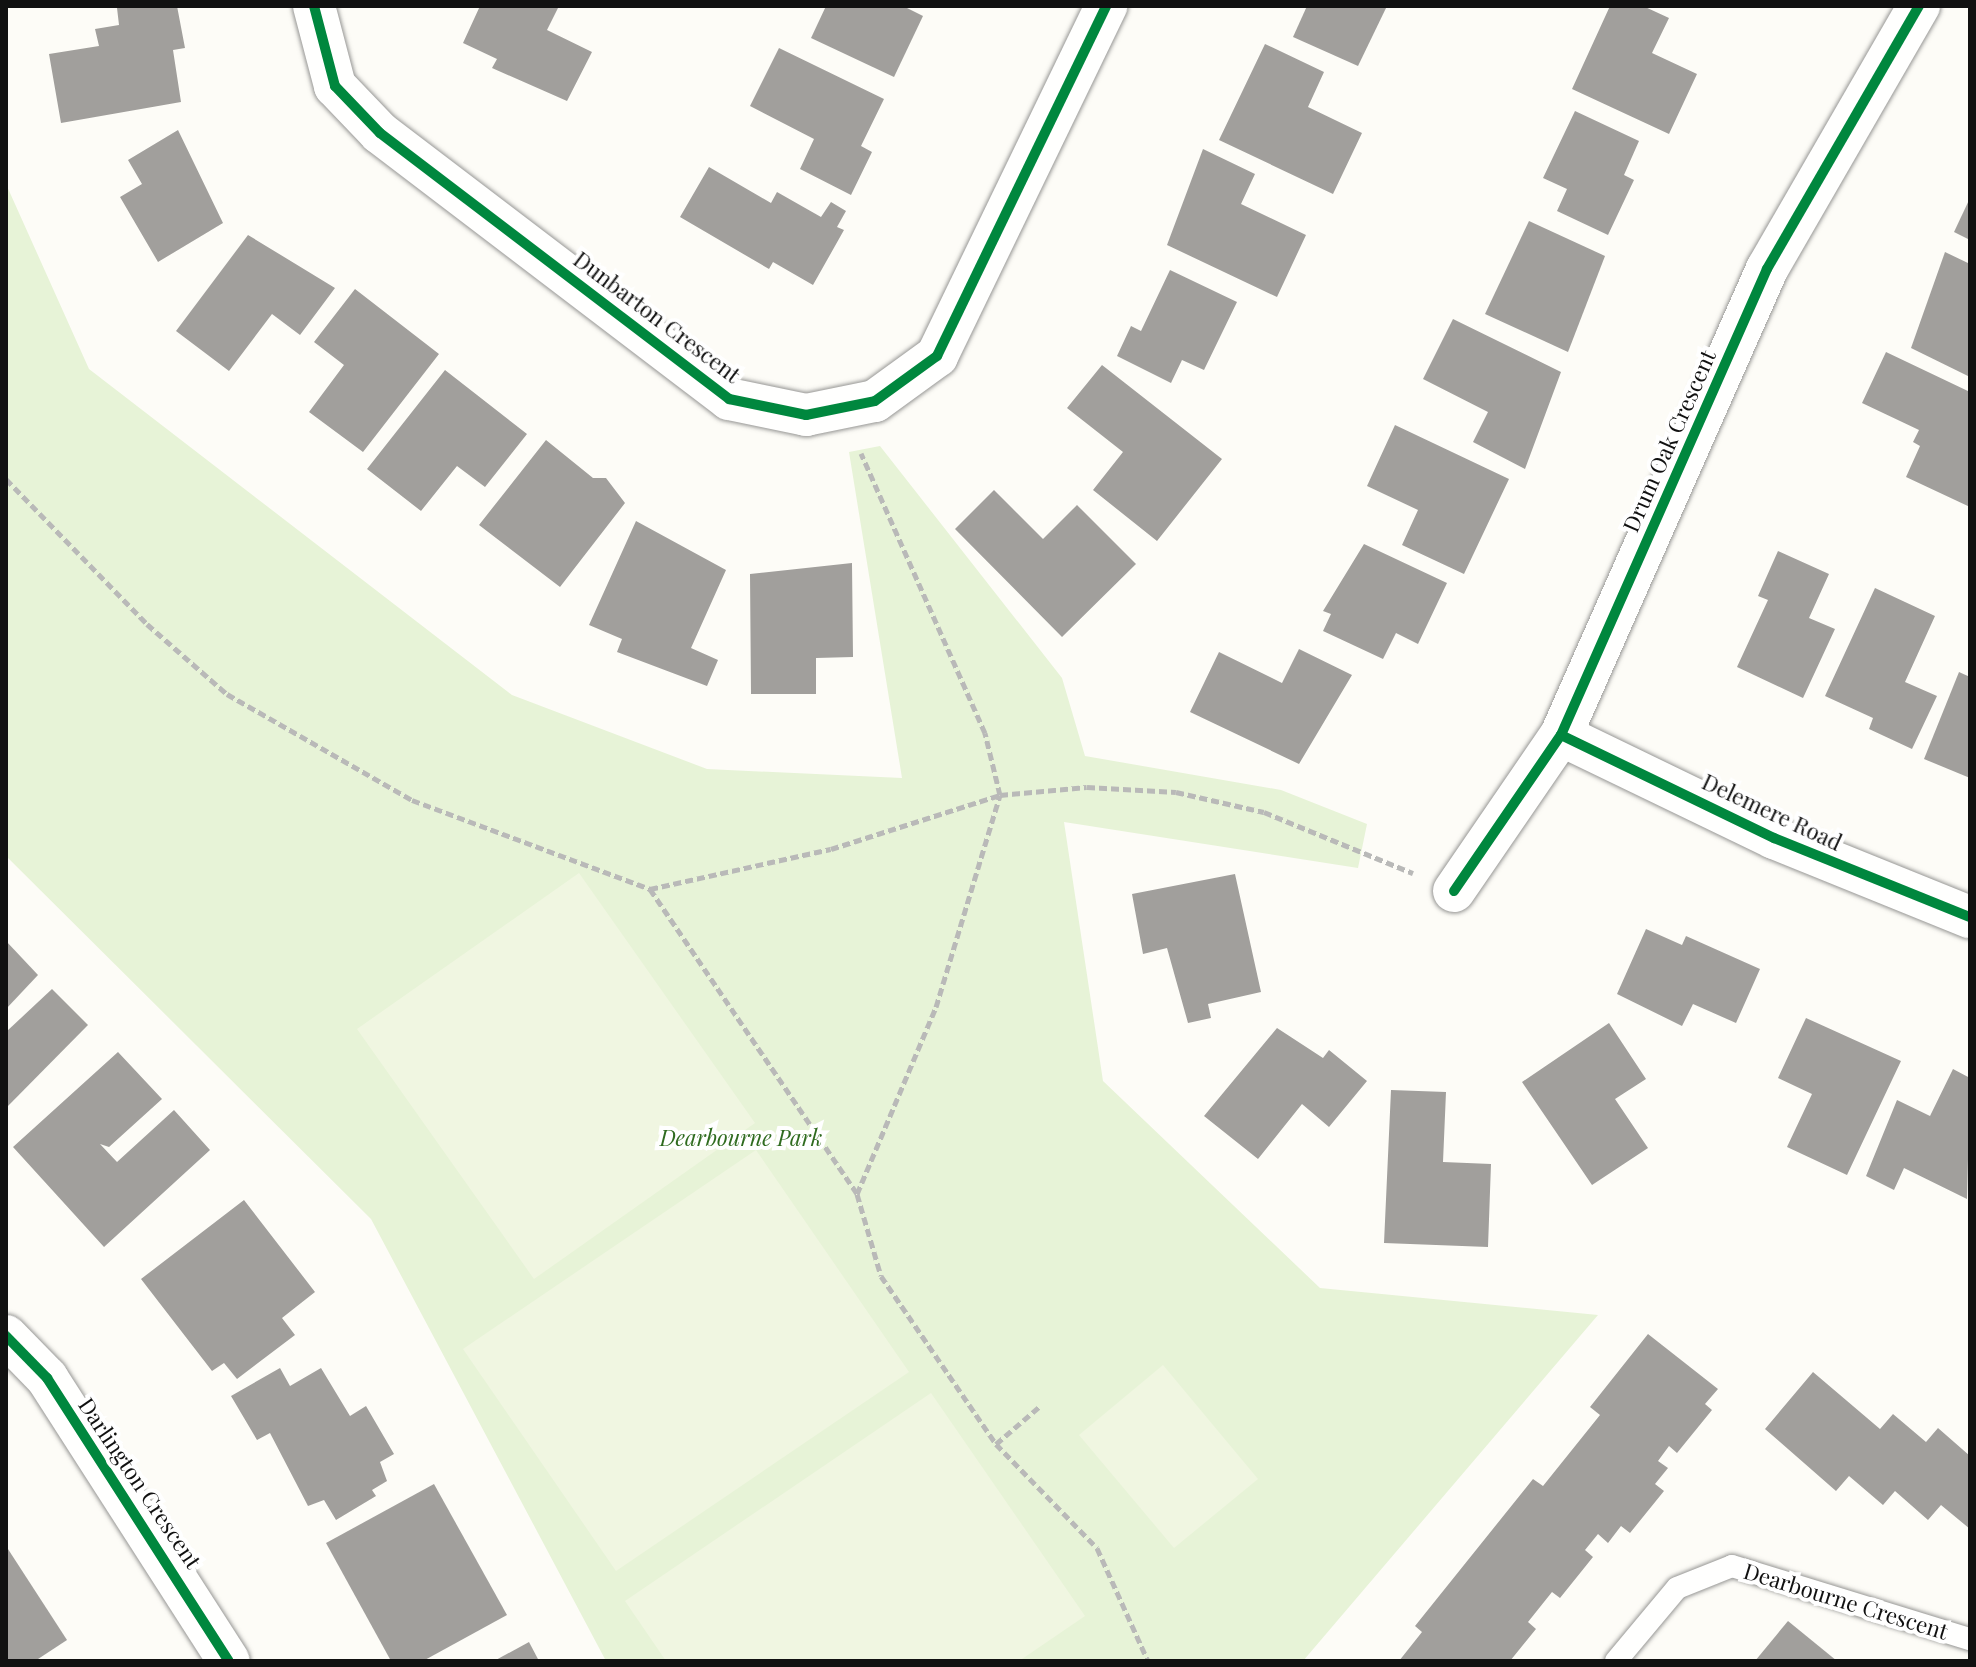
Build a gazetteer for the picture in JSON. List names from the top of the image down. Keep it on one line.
{"streets":{"street":["Dunbarton Crescent","Drum Oak Crescent","Delemere Road","Darlington Crescent"],"lane":["Dearbourne Crescent"]},"crossings":[["Drum Oak Crescent","Delemere Road"]],"parks":["Dearbourne Park"]}
